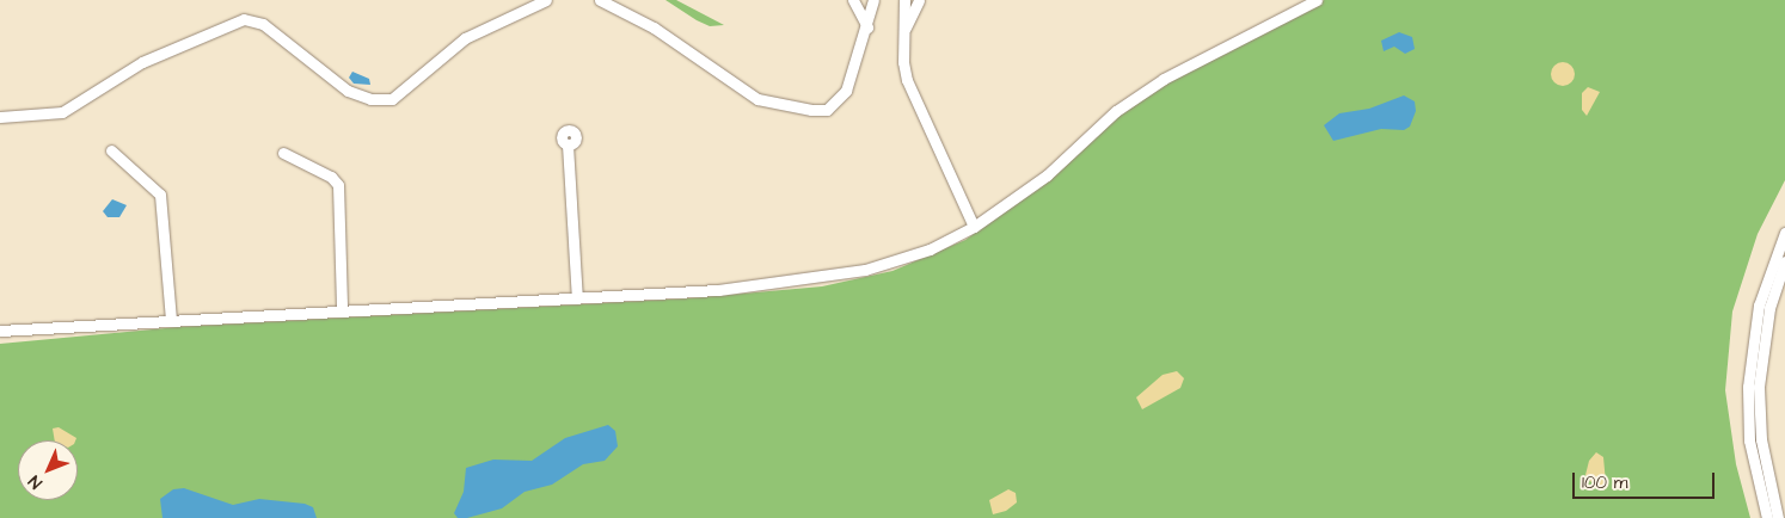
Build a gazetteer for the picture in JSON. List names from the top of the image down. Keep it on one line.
{"scale_bar":"100 m","north":"bottom left"}
